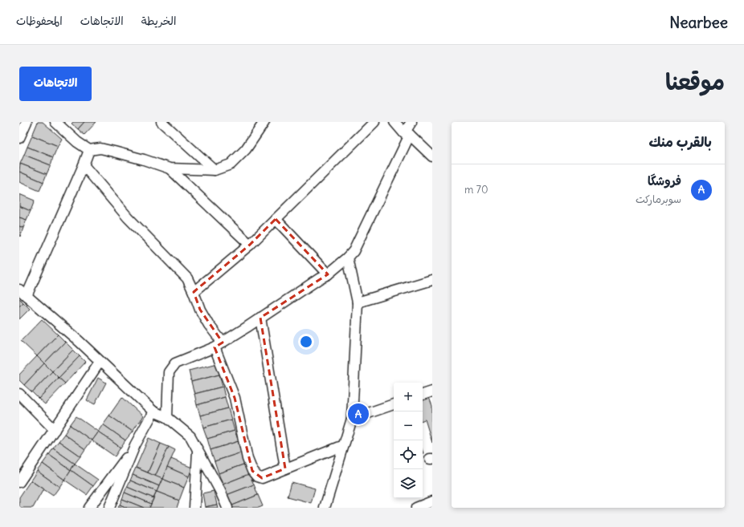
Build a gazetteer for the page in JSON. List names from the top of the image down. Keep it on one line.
{"page":{"header":"Nearbee","nav":["الخريطة","الاتجاهات","المحفوظات"],"title":"موقعنا","buttons":"الاتجاهات","heading":"بالقرب منك","list":[{"mark":"A","name":"فروشگا","note":"سوبرماركت","value":"70 m"}],"map_buttons":["+","−"],"pins":"A"}}
